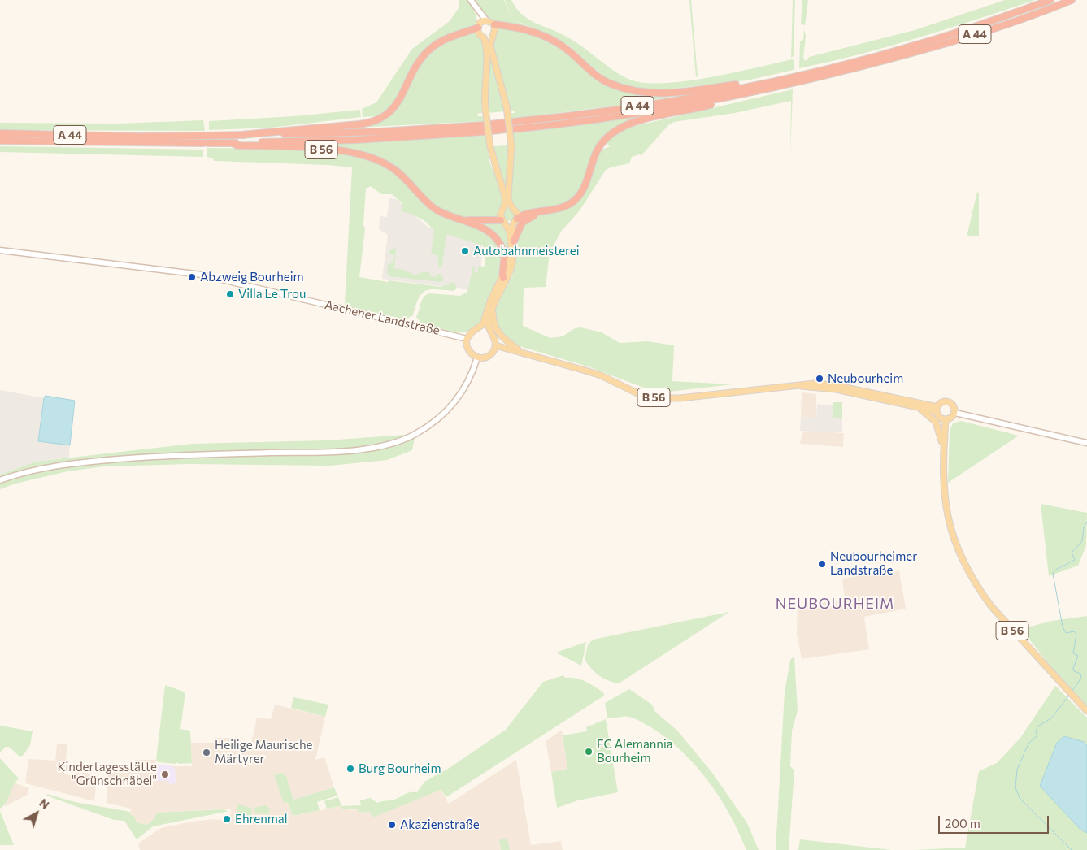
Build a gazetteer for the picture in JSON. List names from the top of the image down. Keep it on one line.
{"streets":{"highway":["A 44","B 56"],"main road":["Aachener Landstraße"]},"crossings":[["A 44","B 56"],["B 56","Aachener Landstraße"]],"districts":["NEUBOURHEIM"],"places":["Autobahnmeisterei","Abzweig Bourheim","Villa Le Trou","Neubourheim","Neubourheimer Landstraße","FC Alemannia Bourheim","Heilige Maurische Märtyrer","Burg Bourheim","Kindertagesstätte \"Grünschnäbel\"","Ehrenmal","Akazienstraße"],"scale_bar":"200 m","north":"top right"}
